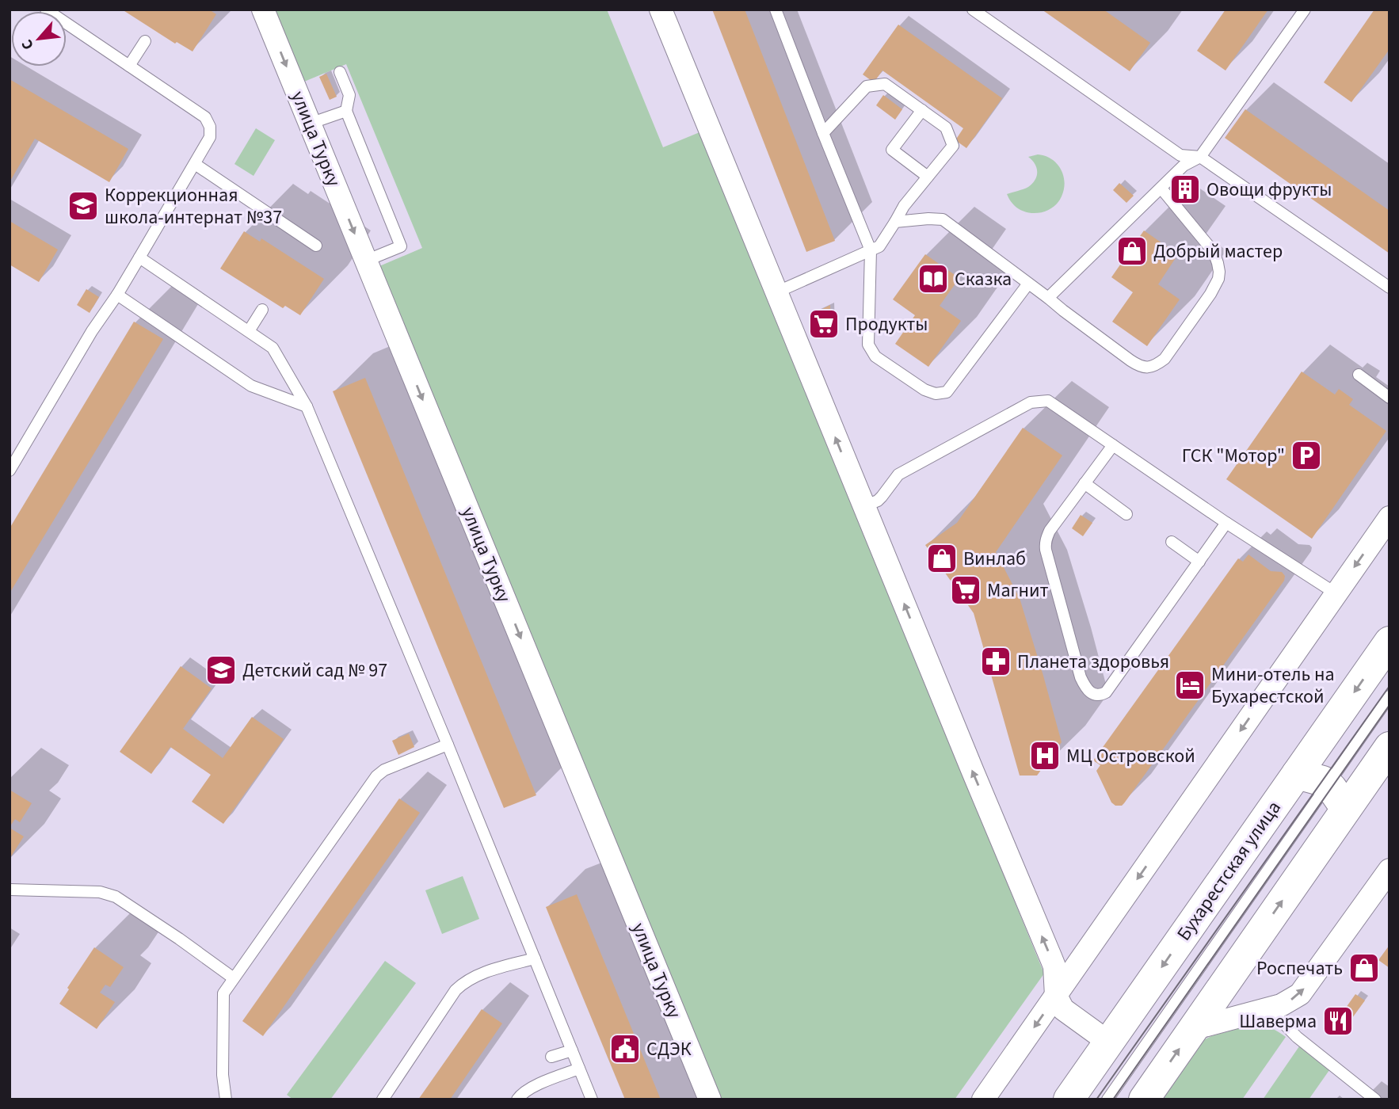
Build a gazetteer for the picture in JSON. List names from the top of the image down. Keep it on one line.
{"streets":{"main road":["Бухарестская улица"],"street":["улица Турку"]},"one_way":["улица Турку"],"places":{"building":["Овощи фрукты"],"school or university":["Коррекционная школа-интернат №37","Детский сад № 97"],"shop":["Добрый мастер","Винлаб","Роспечать"],"library":["Сказка"],"supermarket":["Продукты","Магнит"],"parking":["ГСК \"Мотор\""],"pharmacy":["Планета здоровья"],"hotel":["Мини-отель на Бухарестской"],"hospital":["МЦ Островской"],"restaurant":["Шаверма"],"public building":["СДЭК"]},"north":"bottom left"}
